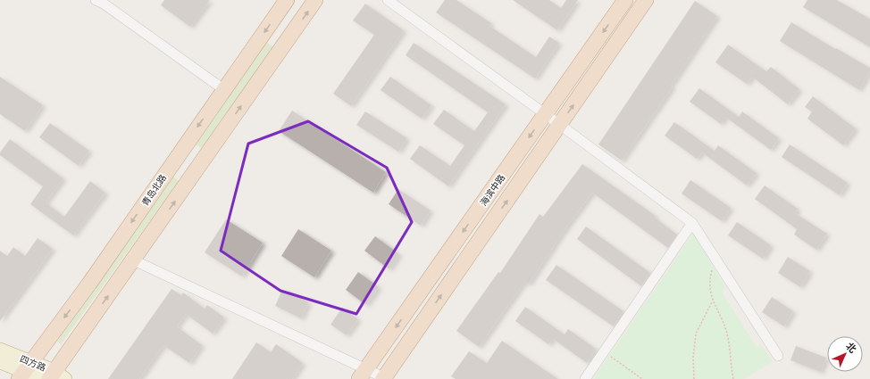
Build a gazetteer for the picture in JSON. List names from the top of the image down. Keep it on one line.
{"streets":{"main road":["青岛北路","海滨中路","四方路"]},"crossings":[["青岛北路","四方路"]],"north":"top right"}
